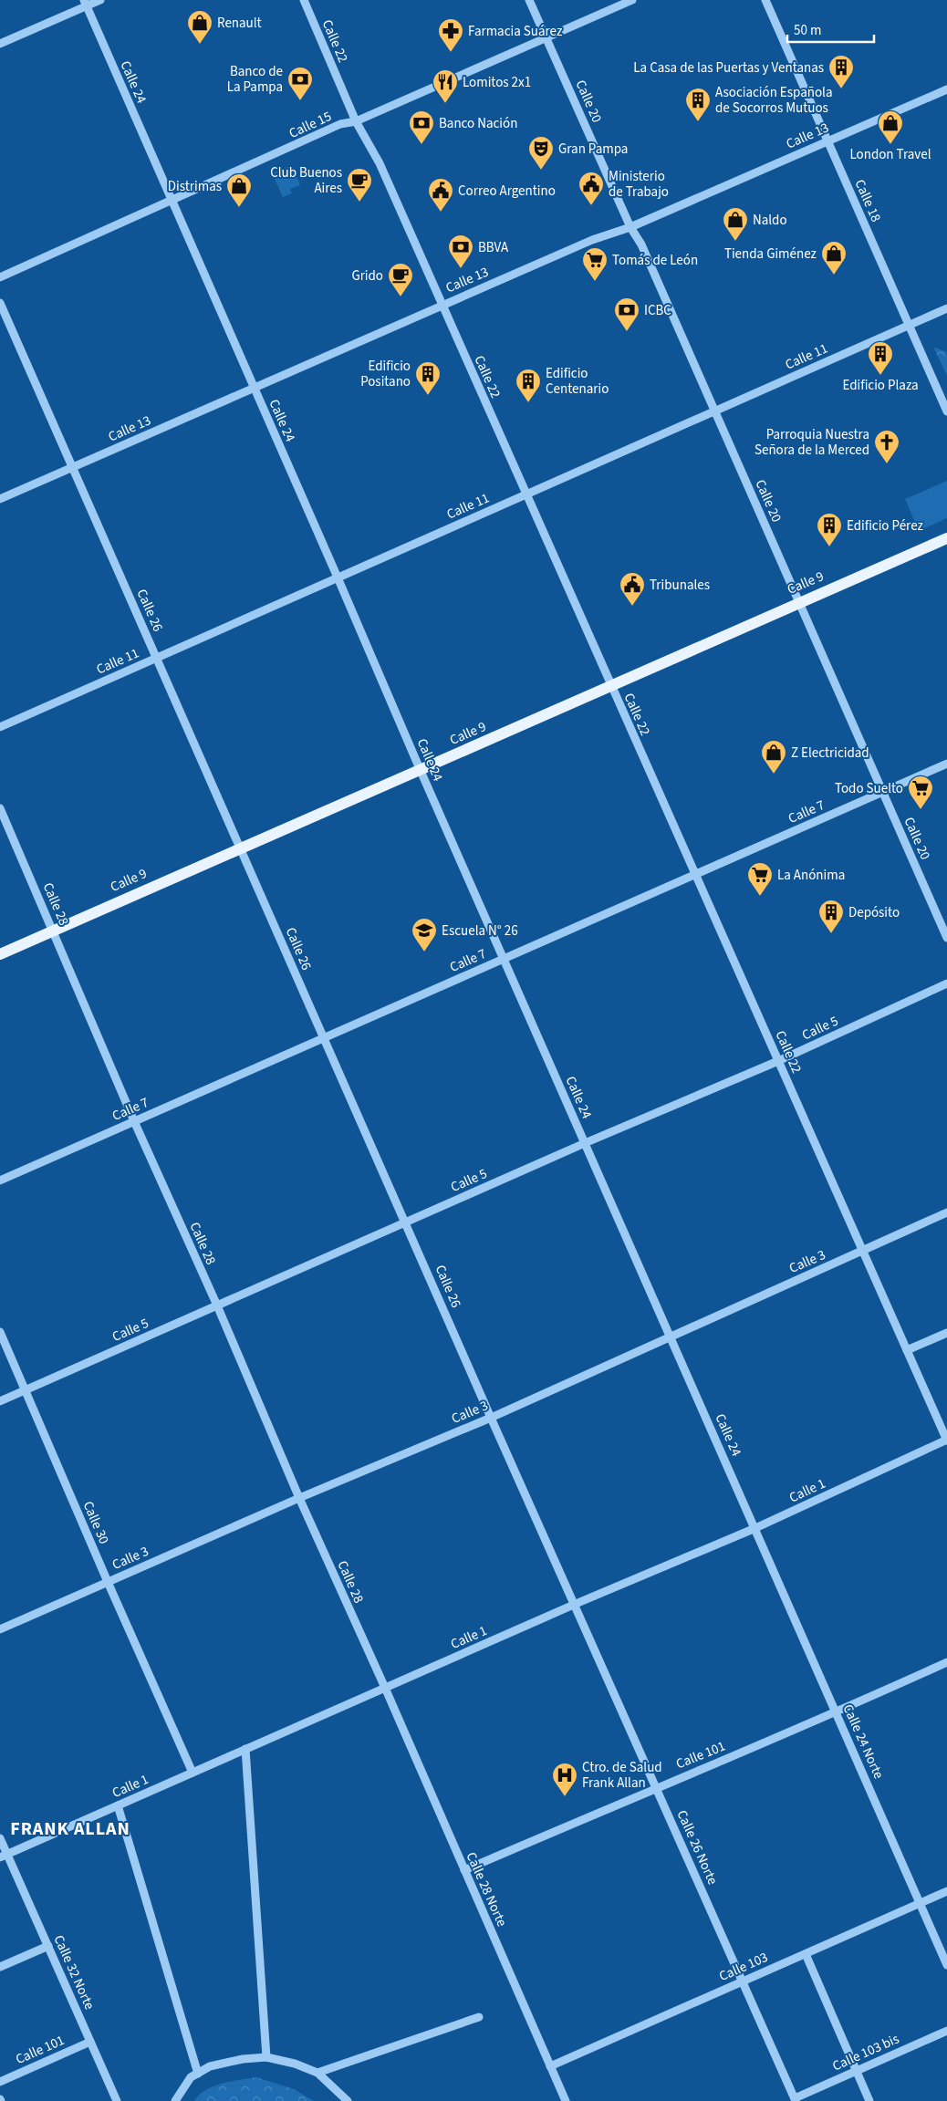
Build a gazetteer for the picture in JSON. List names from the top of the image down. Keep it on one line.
{"streets":{"main road":["Calle 9"],"street":["Calle 22","Calle 24","Calle 20","Calle 15","Calle 13","Calle 18","Calle 11","Calle 26","Calle 7","Calle 28","Calle 5","Calle 3","Calle 1","Calle 30","Calle 24 Norte","Calle 101","Calle 26 Norte","Calle 28 Norte","Calle 103","Calle 32 Norte","Calle 103 bis"]},"crossings":[["Calle 22","Calle 15"],["Calle 22","Calle 13"],["Calle 22","Calle 11"],["Calle 22","Calle 9"],["Calle 22","Calle 7"],["Calle 22","Calle 5"],["Calle 22","Calle 3"],["Calle 22","Calle 1"],["Calle 24","Calle 15"],["Calle 24","Calle 13"],["Calle 24","Calle 11"],["Calle 24","Calle 9"],["Calle 24","Calle 7"],["Calle 24","Calle 5"],["Calle 24","Calle 3"],["Calle 24","Calle 1"],["Calle 24","Calle 24 Norte"],["Calle 20","Calle 15"],["Calle 20","Calle 13"],["Calle 20","Calle 11"],["Calle 20","Calle 9"],["Calle 20","Calle 7"],["Calle 13","Calle 18"],["Calle 13","Calle 26"],["Calle 18","Calle 11"],["Calle 11","Calle 26"],["Calle 9","Calle 26"],["Calle 9","Calle 28"],["Calle 26","Calle 7"],["Calle 26","Calle 5"],["Calle 26","Calle 3"],["Calle 26","Calle 1"],["Calle 26","Calle 26 Norte"],["Calle 7","Calle 28"],["Calle 28","Calle 5"],["Calle 28","Calle 3"],["Calle 28","Calle 1"],["Calle 28","Calle 28 Norte"],["Calle 5","Calle 30"],["Calle 3","Calle 30"],["Calle 1","Calle 30"],["Calle 1","Calle 24 Norte"],["Calle 1","Calle 26 Norte"],["Calle 1","Calle 28 Norte"],["Calle 1","Calle 32 Norte"],["Calle 24 Norte","Calle 101"],["Calle 24 Norte","Calle 103"],["Calle 101","Calle 26 Norte"],["Calle 101","Calle 28 Norte"],["Calle 101","Calle 32 Norte"],["Calle 26 Norte","Calle 103"],["Calle 26 Norte","Calle 103 bis"],["Calle 28 Norte","Calle 103"]],"districts":["FRANK ALLAN"],"places":{"shop":["Renault","London Travel","Distrimas","Naldo","Tienda Giménez","Z Electricidad"],"pharmacy":["Farmacia Suárez"],"building":["La Casa de las Puertas y Ventanas","Asociación Española de Socorros Mutuos","Edificio Plaza","Edificio Positano","Edificio Centenario","Edificio Pérez","Depósito"],"bank":["Banco de La Pampa","Banco Nación","BBVA","ICBC"],"restaurant":["Lomitos 2x1"],"theatre":["Gran Pampa"],"cafe":["Club Buenos Aires","Grido"],"public building":["Ministerio de Trabajo","Correo Argentino","Tribunales"],"supermarket":["Tomás de León","Todo Suelto","La Anónima"],"church":["Parroquia Nuestra Señora de la Merced"],"school or university":["Escuela N° 26"],"hospital":["Ctro. de Salud Frank Allan"]},"scale_bar":"50 m"}
